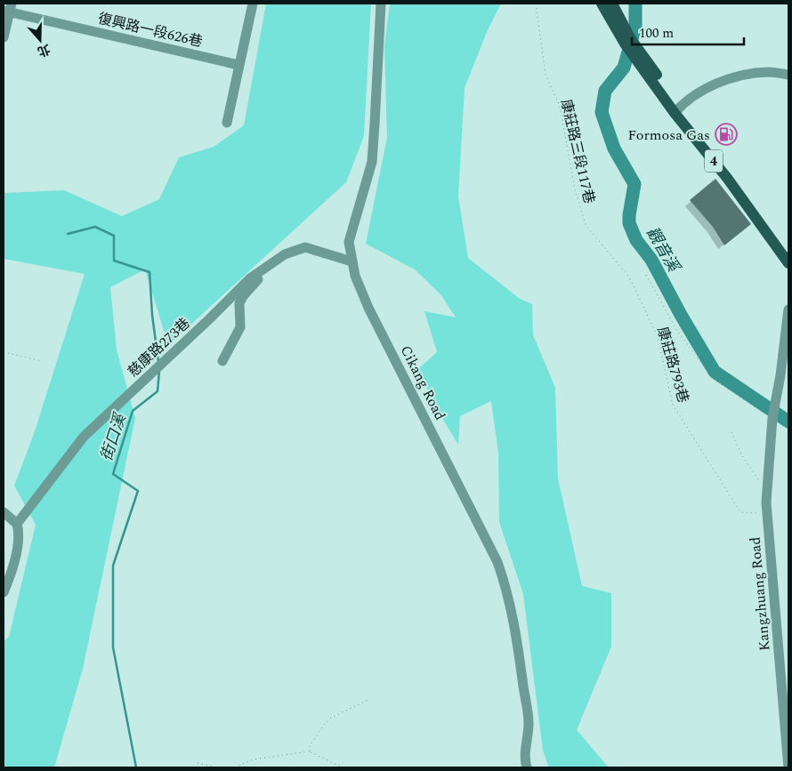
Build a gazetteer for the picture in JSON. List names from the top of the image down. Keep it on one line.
{"streets":{"main road":["4"],"street":["復興路一段626巷","慈康路273巷","Cikang Road","Kangzhuang Road"],"path":["康莊路三段117巷","康莊路793巷"]},"crossings":[["康莊路三段117巷","康莊路793巷"],["慈康路273巷","Cikang Road"],["康莊路793巷","Kangzhuang Road"]],"water":["觀音溪","街口溪"],"places":{"fuel station":["Formosa Gas"]},"scale_bar":"100 m","north":"bottom"}
